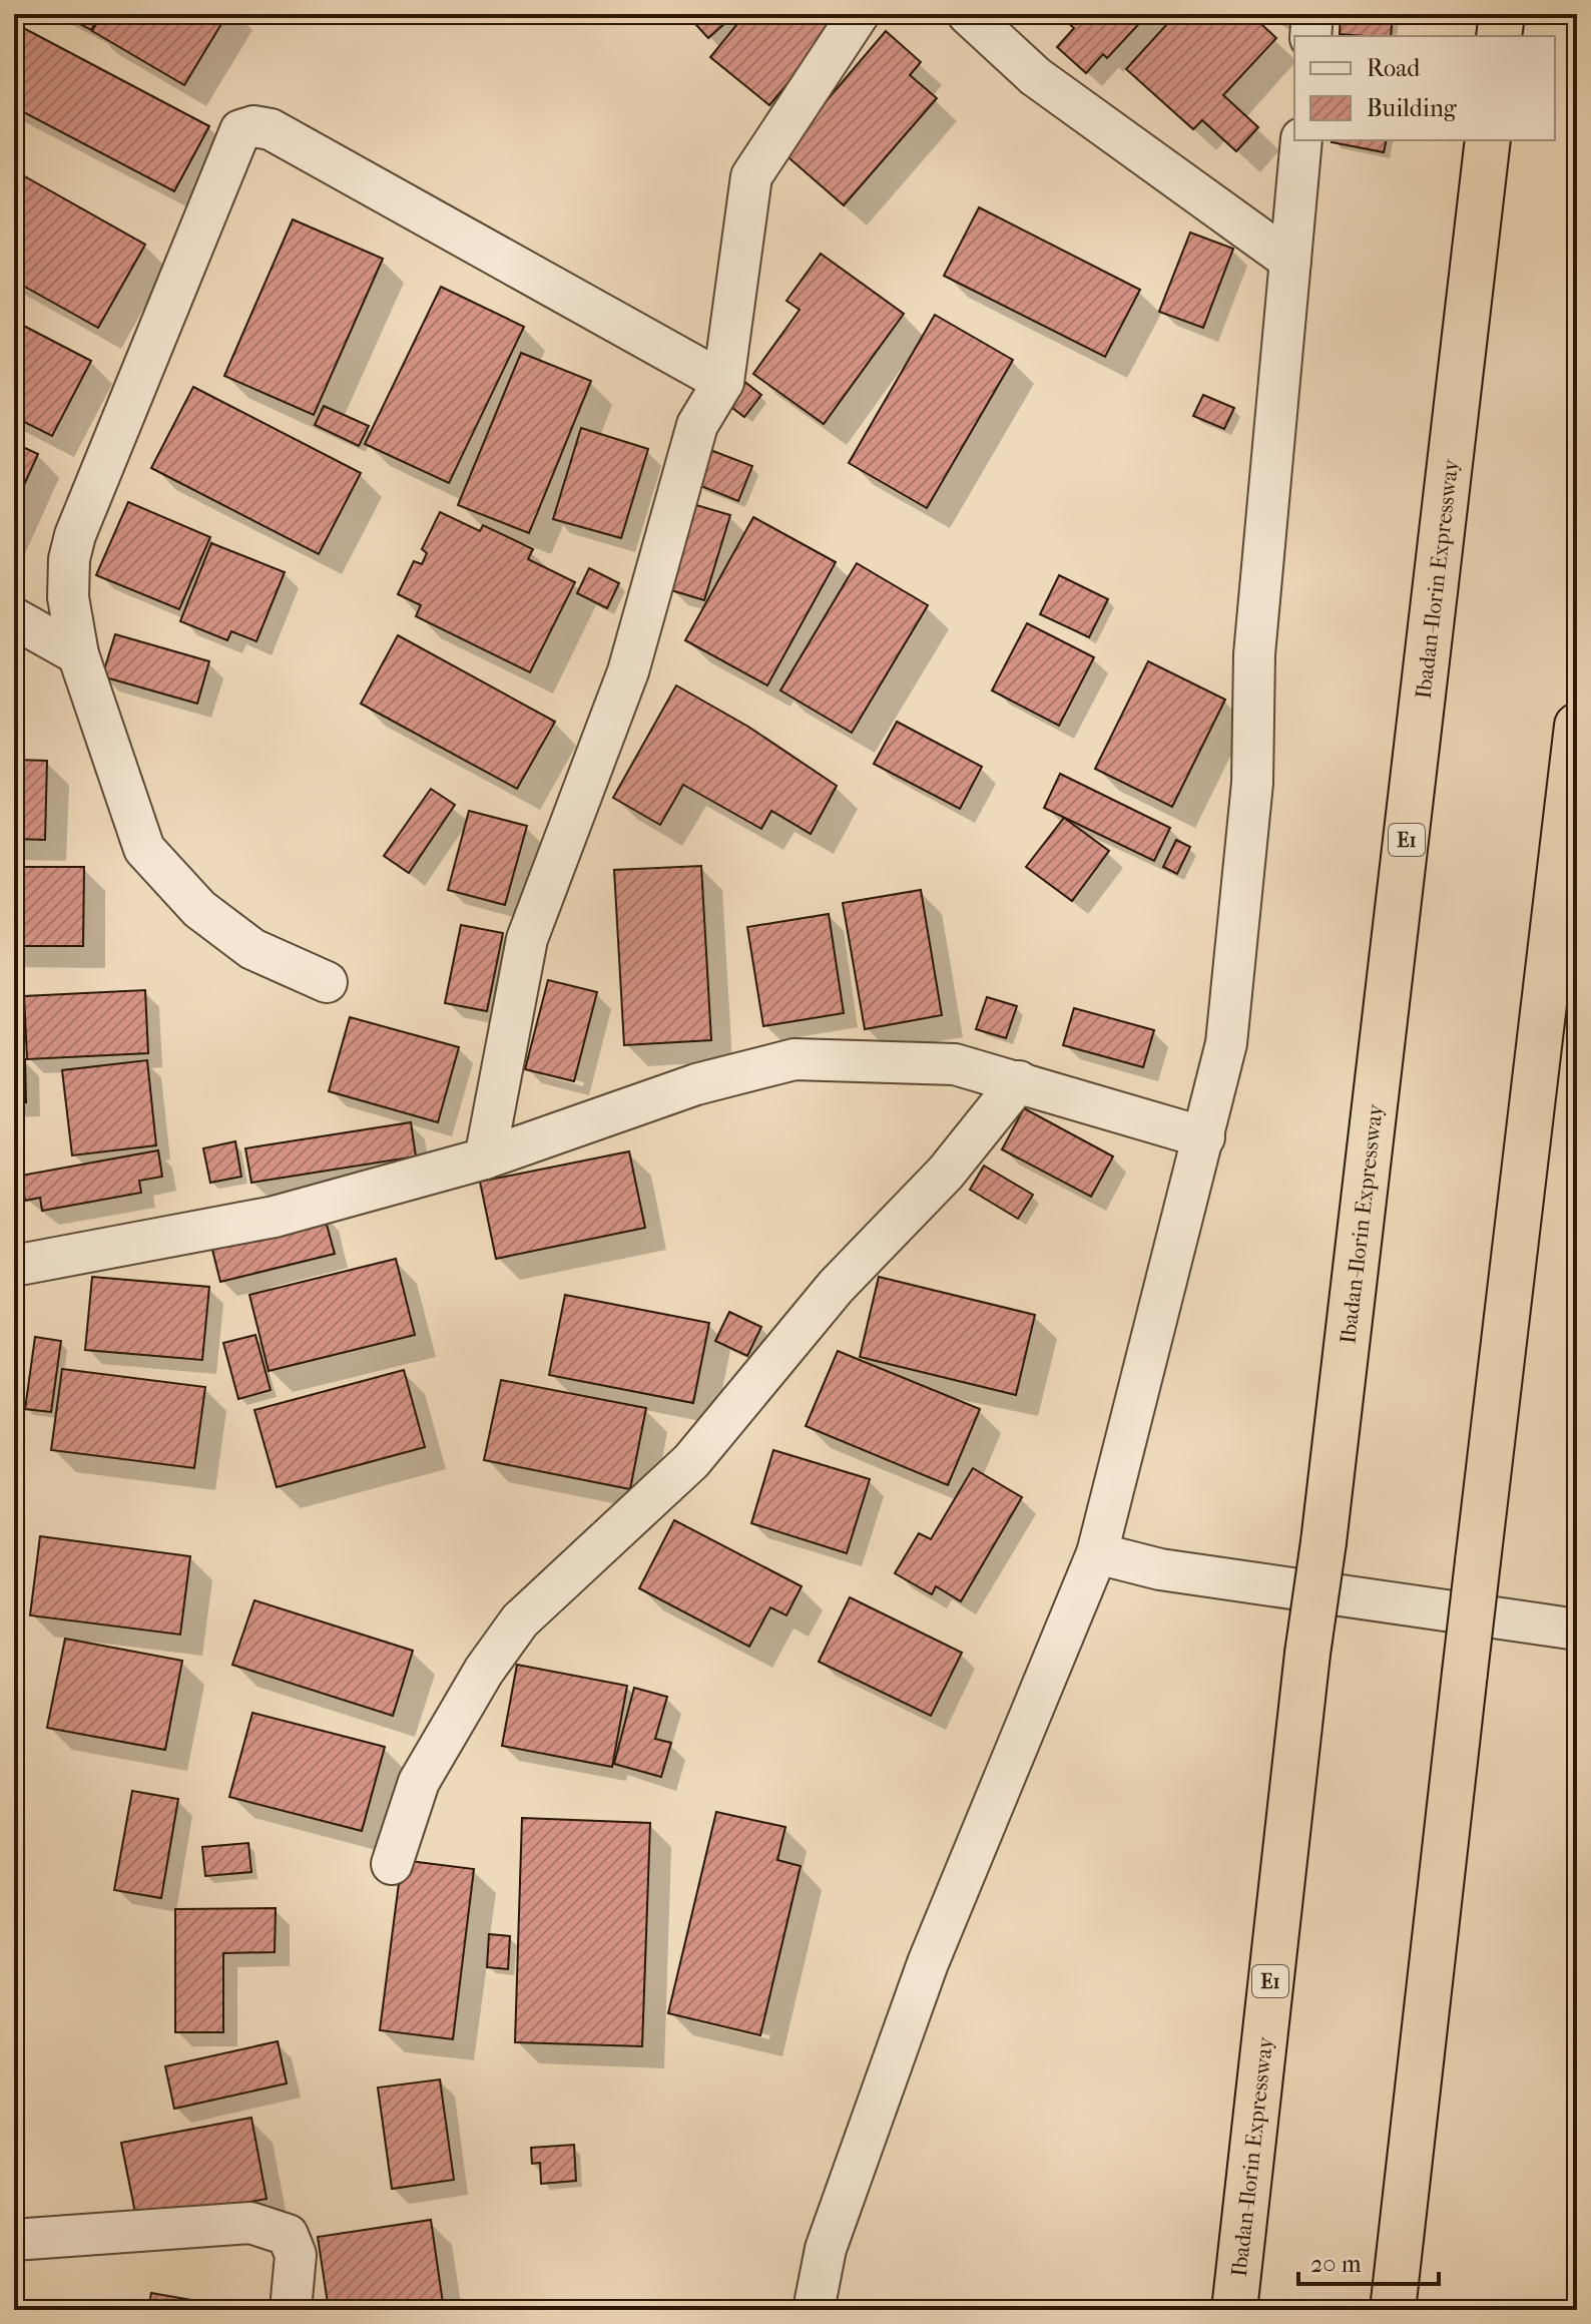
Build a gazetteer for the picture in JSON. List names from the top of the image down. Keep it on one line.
{"streets":{"highway":["Ibadan-Ilorin Expressway","E1"]},"legend":["Road","Building"],"scale_bar":"20 m"}
